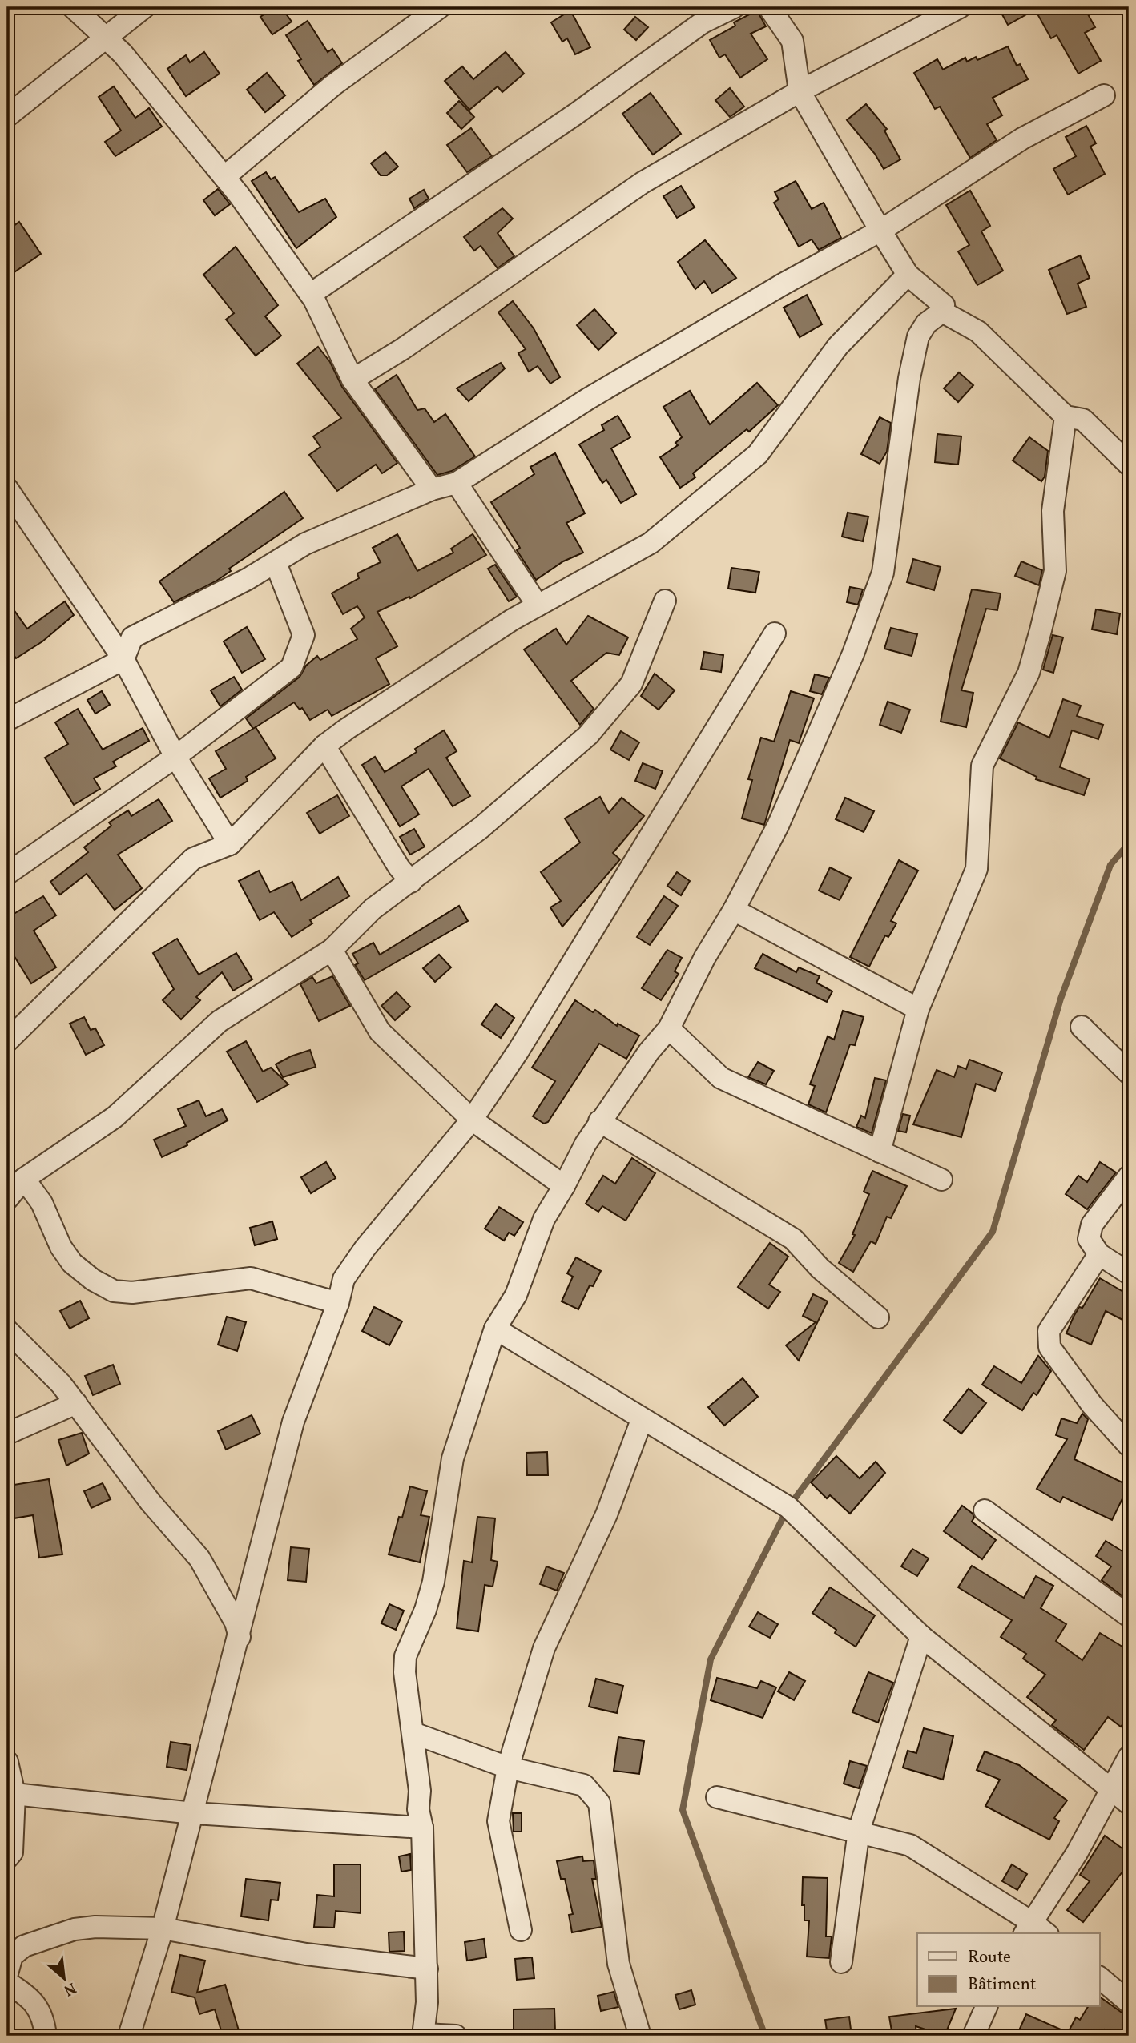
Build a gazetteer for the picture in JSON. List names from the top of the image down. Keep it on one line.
{"legend":["Route","Bâtiment"],"north":"bottom right"}
